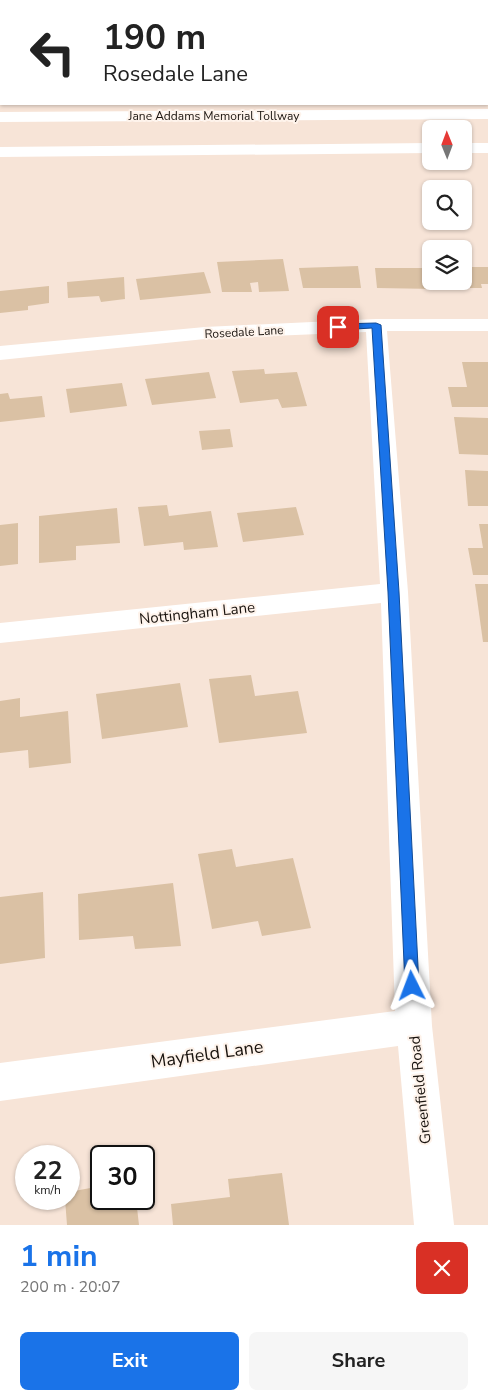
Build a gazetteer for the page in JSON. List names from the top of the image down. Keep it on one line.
{"streets":{"main road":["Jane Addams Memorial Tollway","Rosedale Lane","Nottingham Lane","Mayfield Lane","Greenfield Road"]},"crossings":[["Rosedale Lane","Greenfield Road"],["Nottingham Lane","Greenfield Road"],["Mayfield Lane","Greenfield Road"]],"north":"top","page":{"turn":["190 m","Rosedale Lane"],"speed":"22 km/h","limit":"30","heading":["1 min","200 m · 20:07"],"buttons":["Exit","Share"]}}
